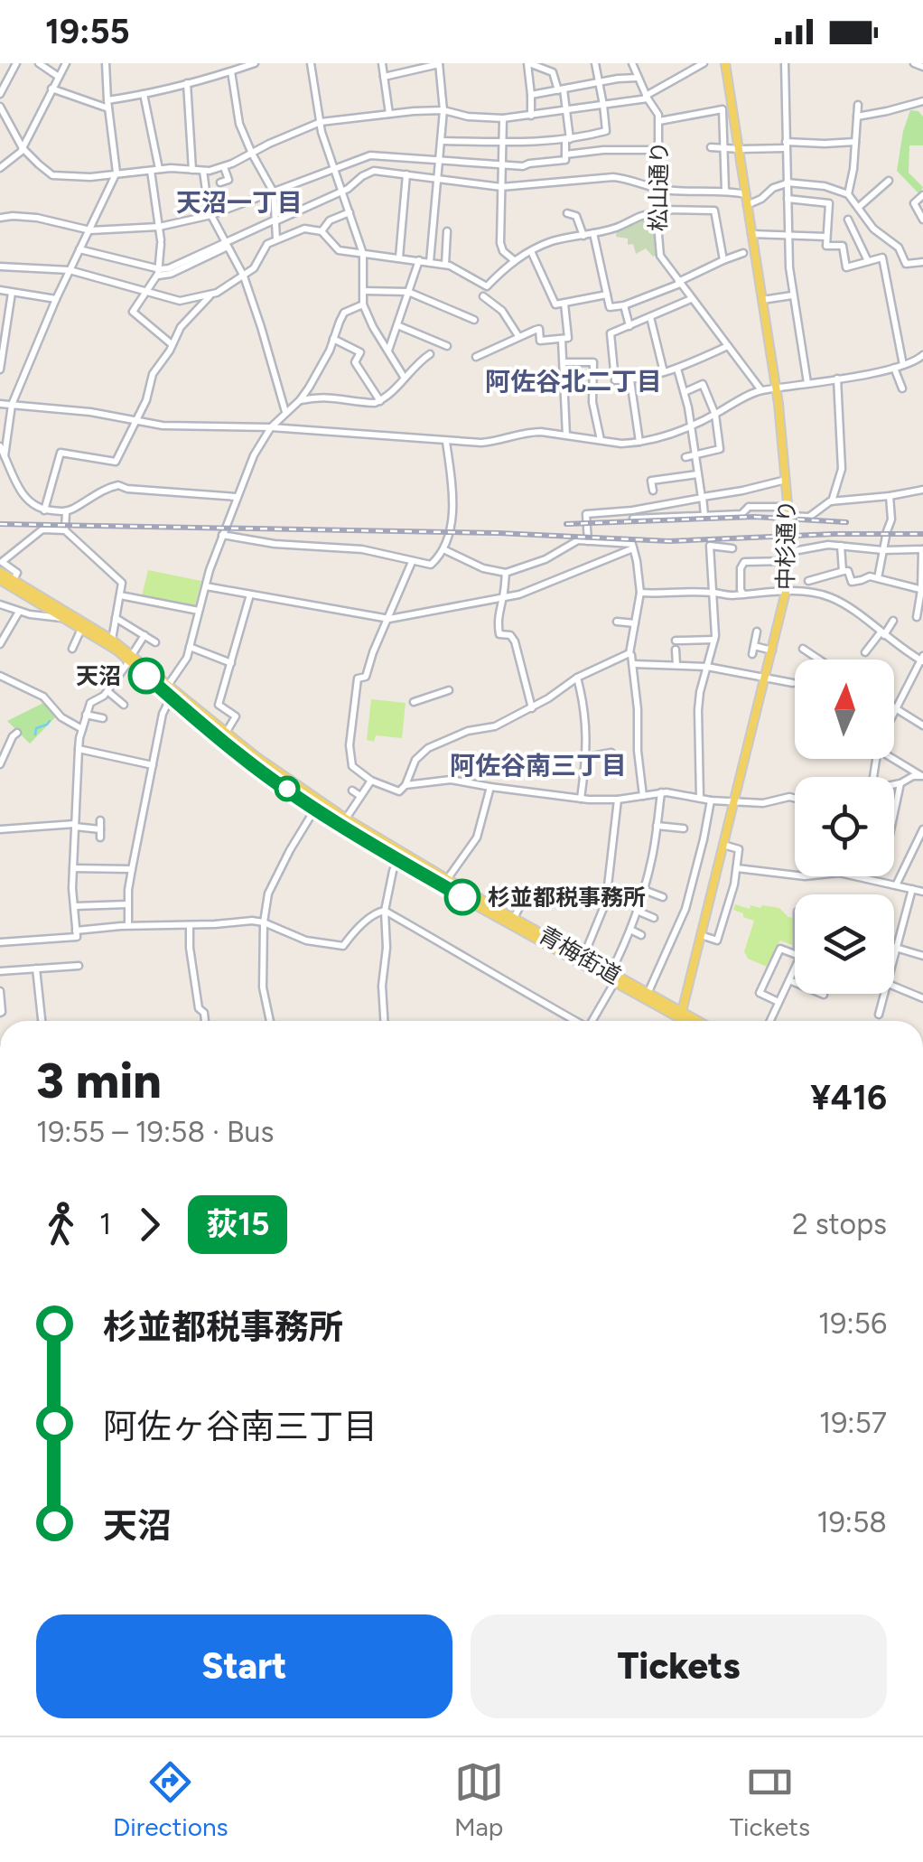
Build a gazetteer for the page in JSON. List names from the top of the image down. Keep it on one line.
{"streets":{"main road":["中杉通り","青梅街道"],"street":["松山通り"]},"crossings":[["中杉通り","青梅街道"]],"districts":["天沼一丁目","阿佐谷北二丁目","阿佐谷南三丁目"],"places":["天沼","杉並都税事務所"],"lines":["bus line 荻15"],"north":"top","page":{"status":"19:55","heading":["3 min","19:55 – 19:58 · Bus","¥416"],"legs":["1","荻15","2 stops"],"list":[{"name":"杉並都税事務所","value":"19:56"},{"name":"阿佐ヶ谷南三丁目","value":"19:57"},{"name":"天沼","value":"19:58"}],"buttons":["Start","Tickets"],"tabs":["Directions","Map","Tickets"]}}
